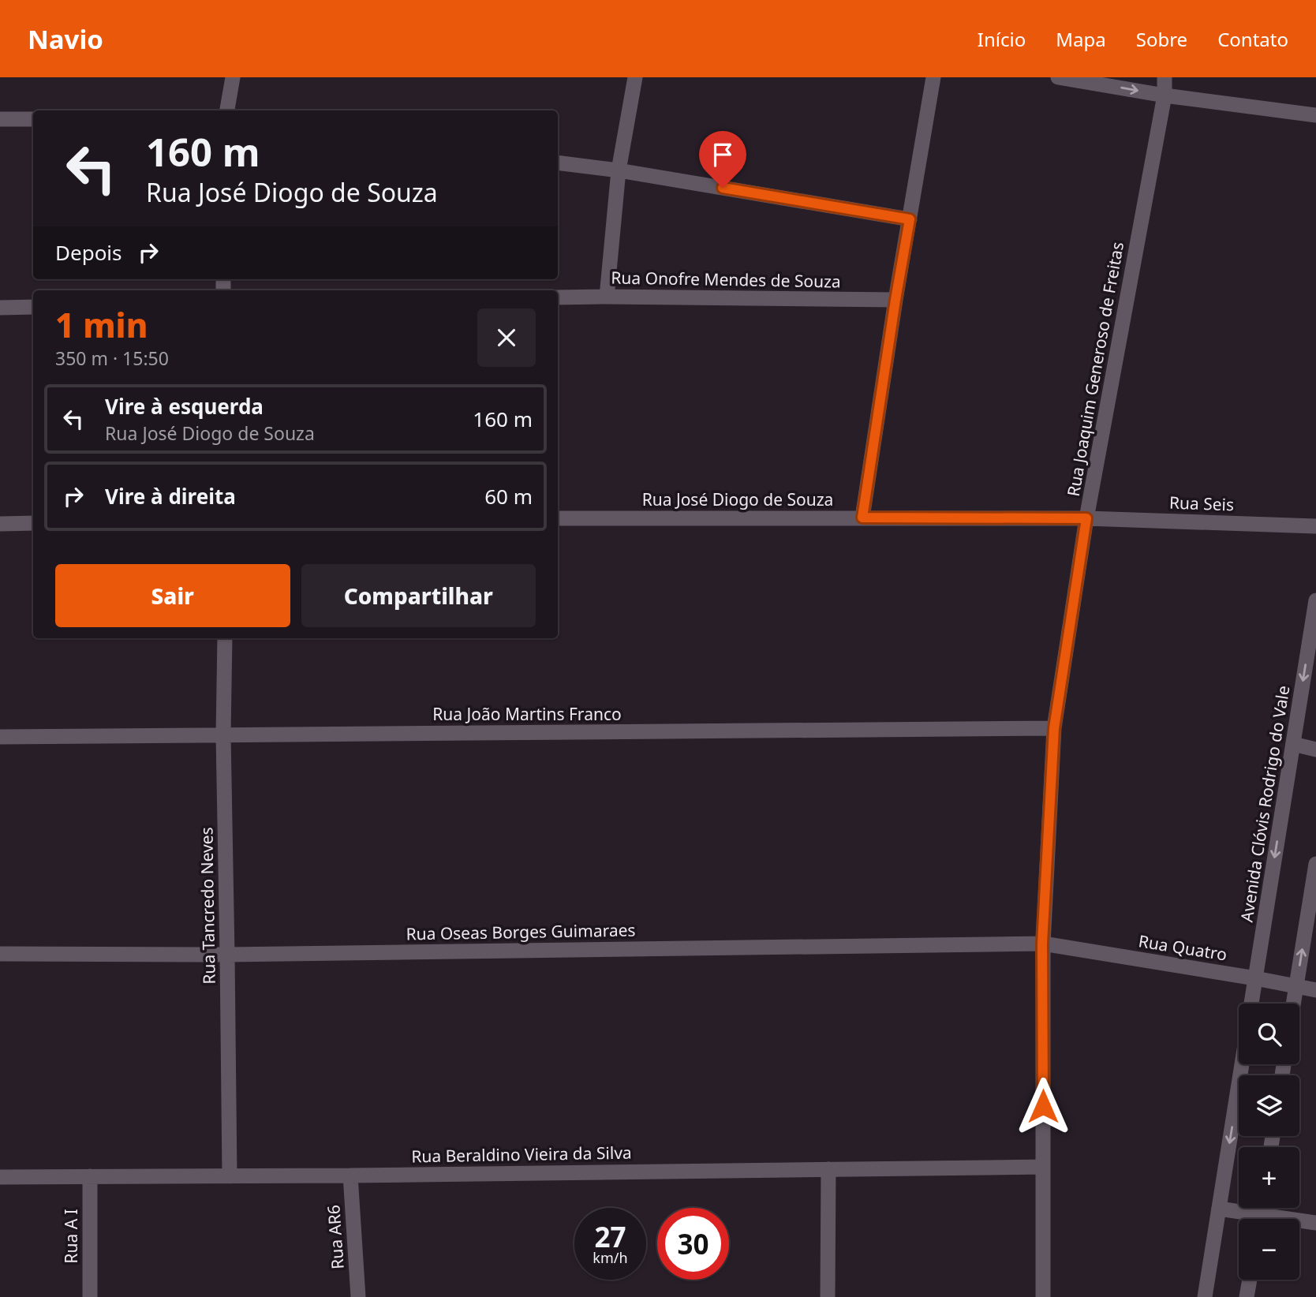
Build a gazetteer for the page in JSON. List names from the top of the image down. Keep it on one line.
{"streets":{"street":["Rua Onofre Mendes de Souza","Rua Joaquim Generoso de Freitas","Rua José Diogo de Souza","Rua Seis","Rua João Martins Franco","Avenida Clóvis Rodrigo do Vale","Rua Tancredo Neves","Rua Oseas Borges Guimaraes","Rua Quatro","Rua Beraldino Vieira da Silva","Rua A I","Rua AR6"]},"crossings":[["Rua Joaquim Generoso de Freitas","Rua José Diogo de Souza"],["Rua Joaquim Generoso de Freitas","Rua Seis"],["Rua Joaquim Generoso de Freitas","Rua João Martins Franco"],["Rua Joaquim Generoso de Freitas","Rua Oseas Borges Guimaraes"],["Rua Joaquim Generoso de Freitas","Rua Quatro"],["Rua Joaquim Generoso de Freitas","Rua Beraldino Vieira da Silva"],["Rua José Diogo de Souza","Rua Seis"],["Rua João Martins Franco","Rua Tancredo Neves"],["Avenida Clóvis Rodrigo do Vale","Rua Quatro"],["Rua Tancredo Neves","Rua Oseas Borges Guimaraes"],["Rua Tancredo Neves","Rua Beraldino Vieira da Silva"],["Rua Oseas Borges Guimaraes","Rua Quatro"],["Rua Beraldino Vieira da Silva","Rua A I"],["Rua Beraldino Vieira da Silva","Rua AR6"]],"page":{"header":"Navio","nav":["Início","Mapa","Sobre","Contato"],"turn":["160 m","Rua José Diogo de Souza"],"then":"Depois","heading":["1 min","350 m · 15:50"],"list":[{"name":"Vire à esquerda","note":"Rua José Diogo de Souza","value":"160 m"},{"name":"Vire à direita","value":"60 m"}],"buttons":["Sair","Compartilhar"],"map_buttons":["+","−"],"speed":"27 km/h","limit":"30"}}
